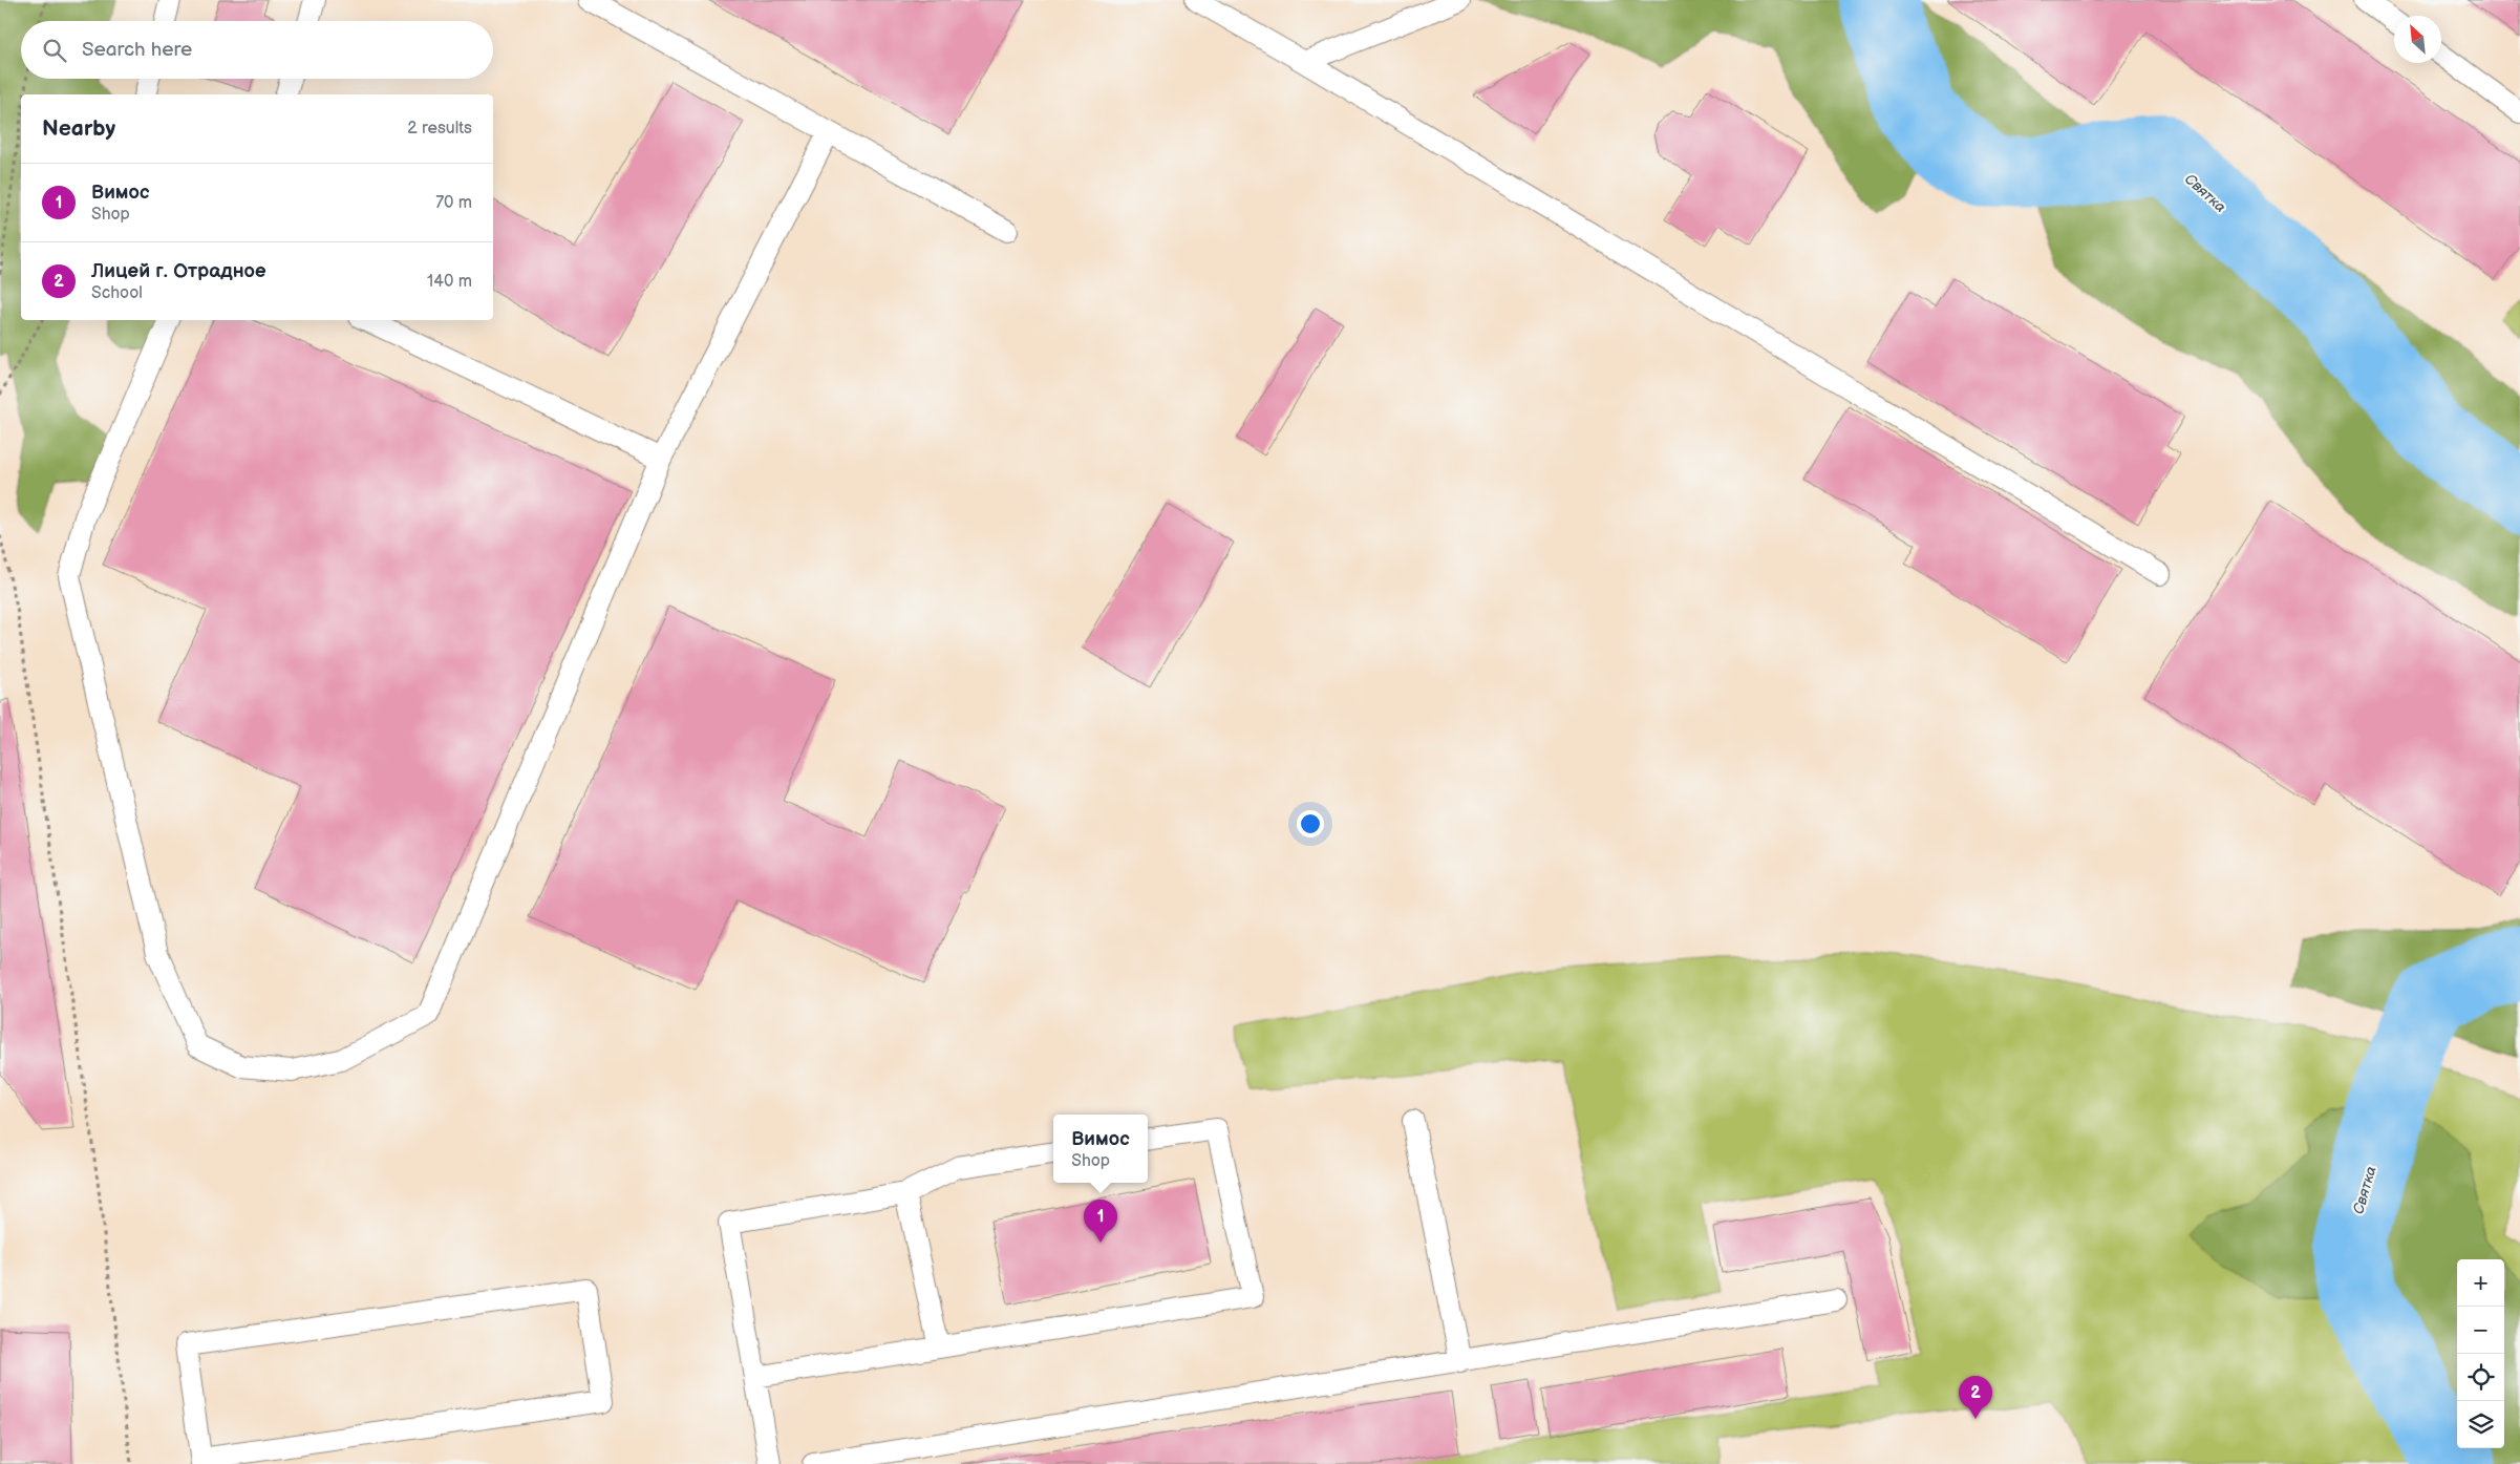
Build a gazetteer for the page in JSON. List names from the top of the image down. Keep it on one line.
{"water":["Святка"],"north":"top left","page":{"search":"Search here","heading":["Nearby","2 results"],"list":[{"mark":"1","name":"Вимос","note":"Shop","value":"70 m"},{"mark":"2","name":"Лицей г. Отрадное","note":"School","value":"140 m"}],"popup":["Вимос","Shop"],"pins":["1","2"],"map_buttons":["+","−"]}}
